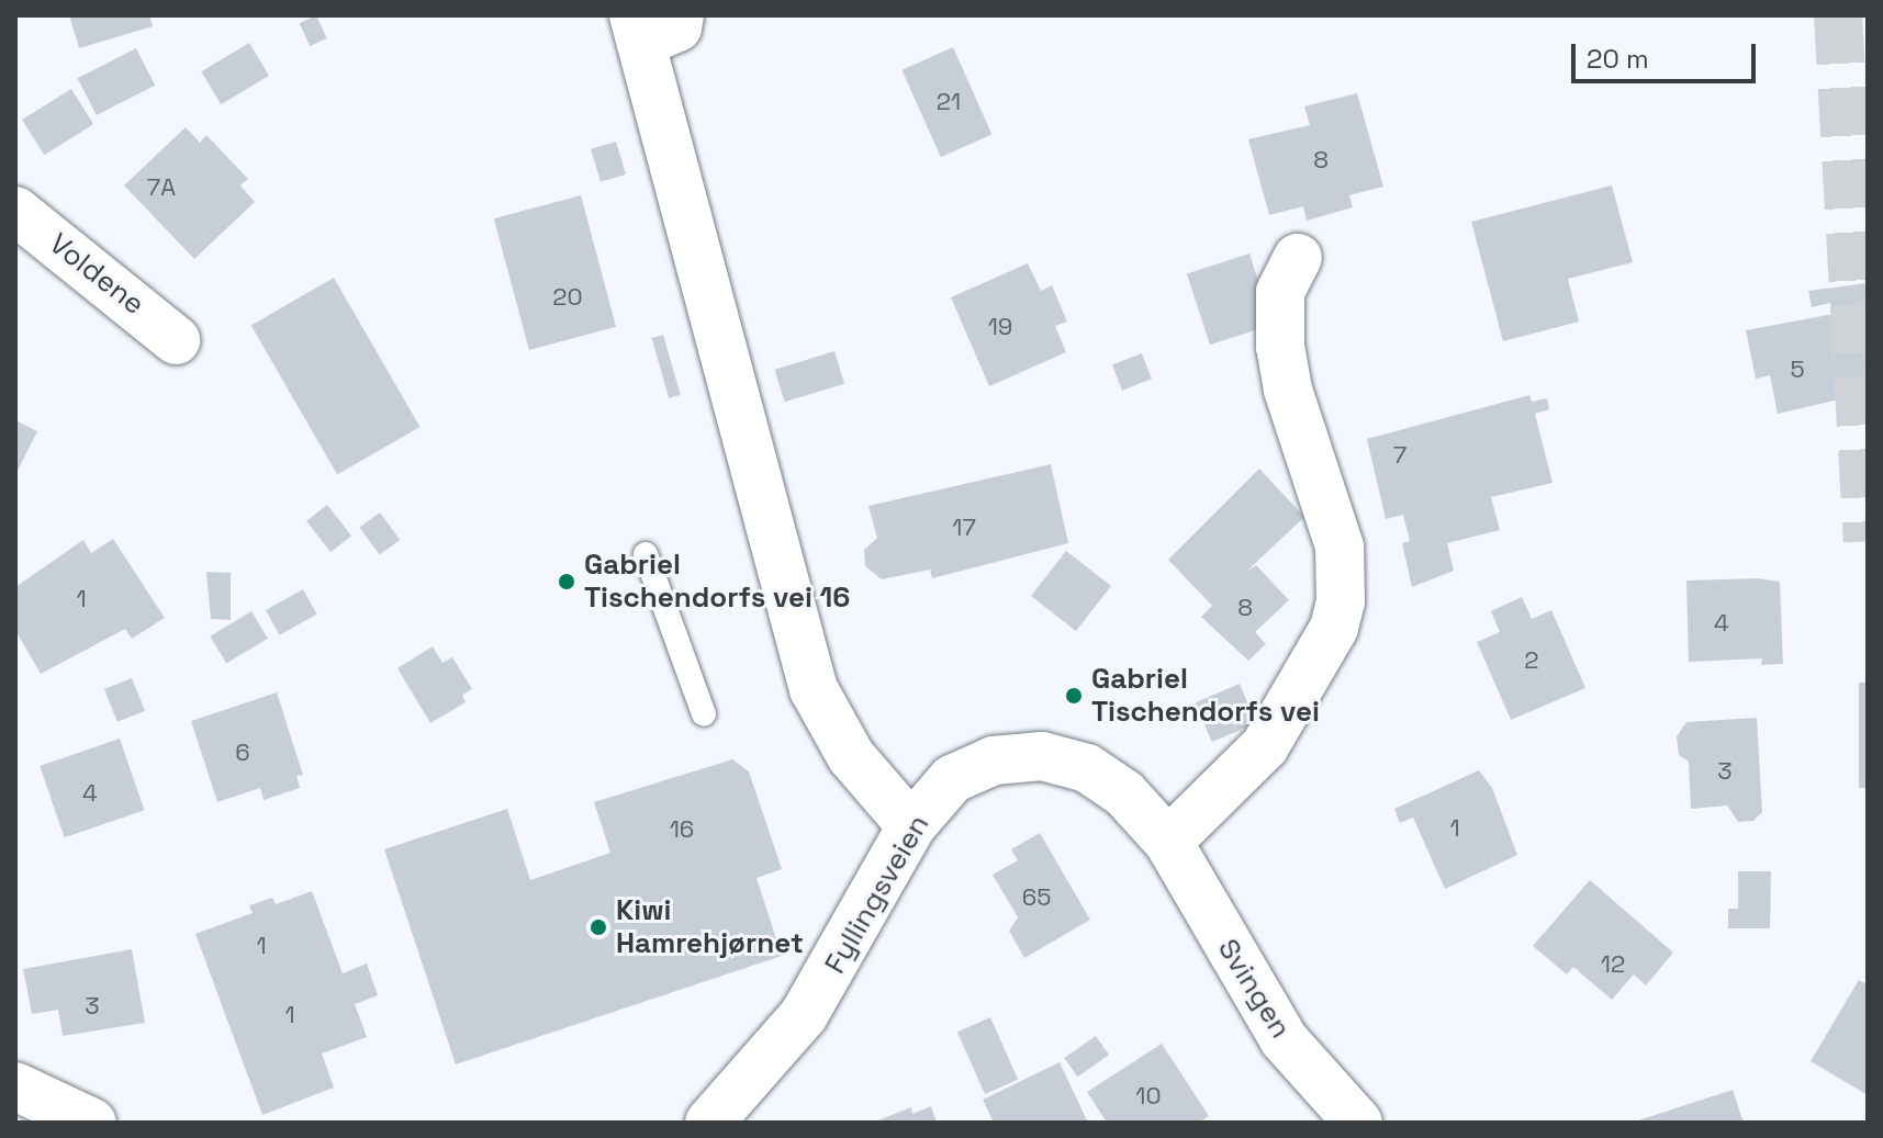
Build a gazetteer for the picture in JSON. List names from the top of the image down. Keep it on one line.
{"streets":{"street":["Voldene","Fyllingsveien","Svingen"]},"crossings":[["Fyllingsveien","Svingen"]],"places":["Gabriel Tischendorfs vei 16","Gabriel Tischendorfs vei","Kiwi Hamrehjørnet"],"house_numbers":["21","8","7A","20","19","5","7","17","1","8","4","2","6","3","4","1","16","65","1","12","3","1","10"],"scale_bar":"20 m"}
